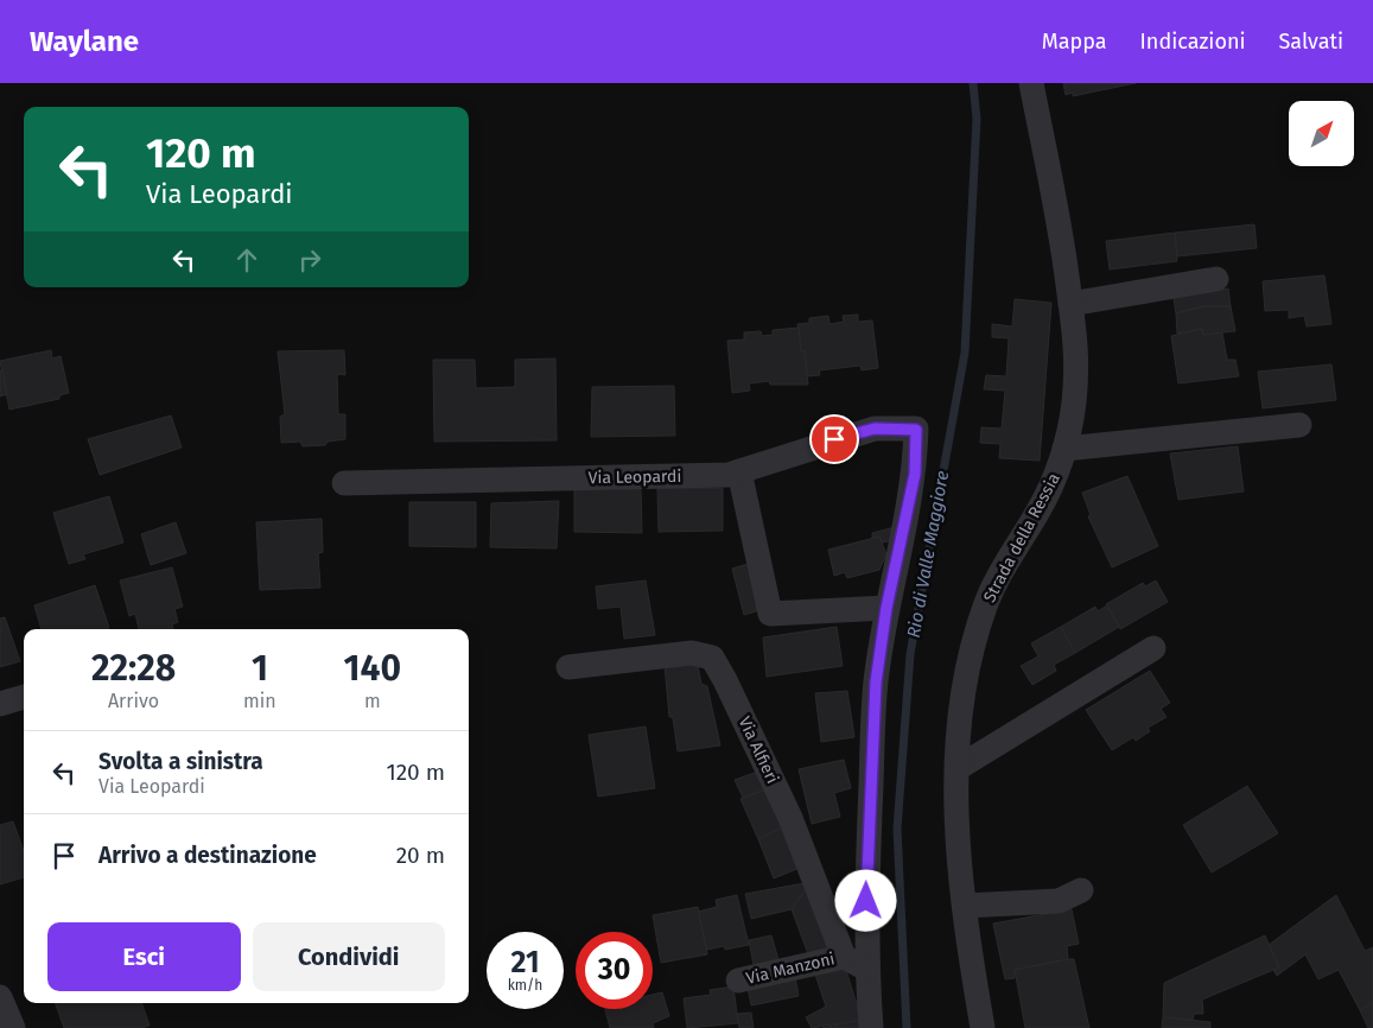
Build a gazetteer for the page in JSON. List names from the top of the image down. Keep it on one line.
{"streets":{"street":["Via Leopardi","Strada della Ressia","Via Alfieri","Via Manzoni"]},"crossings":[["Via Alfieri","Via Manzoni"]],"water":["Rio di Valle Maggiore"],"north":"top right","page":{"header":"Waylane","nav":["Mappa","Indicazioni","Salvati"],"turn":["120 m","Via Leopardi"],"eta":["22:28","Arrivo","1","min","140","m"],"list":[{"name":"Svolta a sinistra","note":"Via Leopardi","value":"120 m"},{"name":"Arrivo a destinazione","value":"20 m"}],"buttons":["Esci","Condividi"],"speed":"21 km/h","limit":"30"}}
